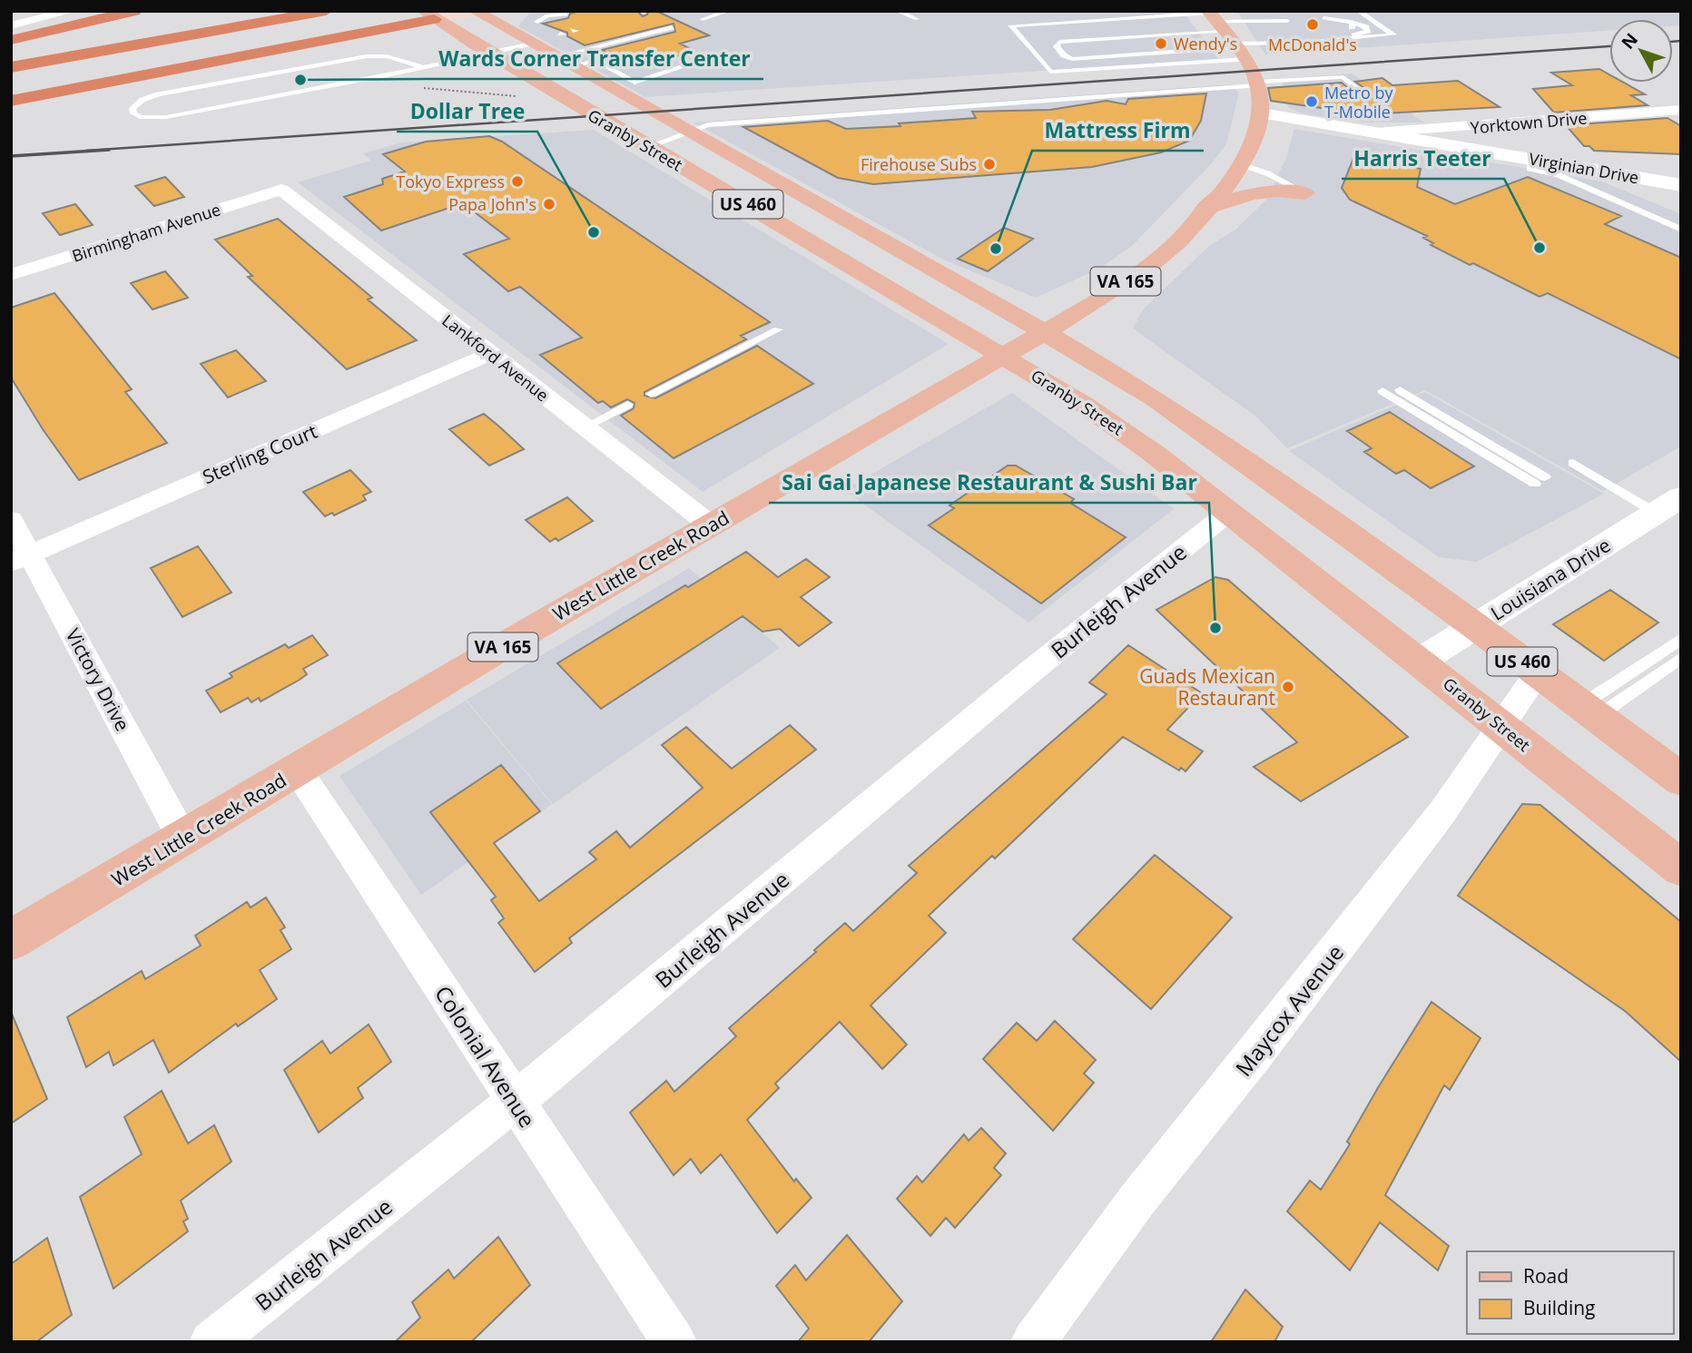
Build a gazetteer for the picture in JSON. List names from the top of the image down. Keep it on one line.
{"streets":{"main road":["Granby Street","US 460","VA 165","West Little Creek Road"],"street":["Yorktown Drive","Virginian Drive","Birmingham Avenue","Lankford Avenue","Sterling Court","Louisiana Drive","Burleigh Avenue","Victory Drive","Maycox Avenue","Colonial Avenue"]},"crossings":[["Yorktown Drive","Virginian Drive"],["Granby Street","VA 165"],["Granby Street","West Little Creek Road"],["Granby Street","Louisiana Drive"],["Granby Street","Burleigh Avenue"],["Granby Street","Maycox Avenue"],["Virginian Drive","VA 165"],["Birmingham Avenue","Lankford Avenue"],["VA 165","West Little Creek Road"],["Lankford Avenue","Sterling Court"],["Lankford Avenue","West Little Creek Road"],["Sterling Court","Victory Drive"],["West Little Creek Road","Victory Drive"],["West Little Creek Road","Colonial Avenue"],["Burleigh Avenue","Colonial Avenue"]],"places":["McDonald's","Wendy's","Wards Corner Transfer Center","Metro by T-Mobile","Firehouse Subs","Tokyo Express","Papa John's","Dollar Tree","Harris Teeter","Mattress Firm","Sai Gai Japanese Restaurant & Sushi Bar","Guads Mexican Restaurant"],"legend":["Road","Building"],"north":"top left"}
